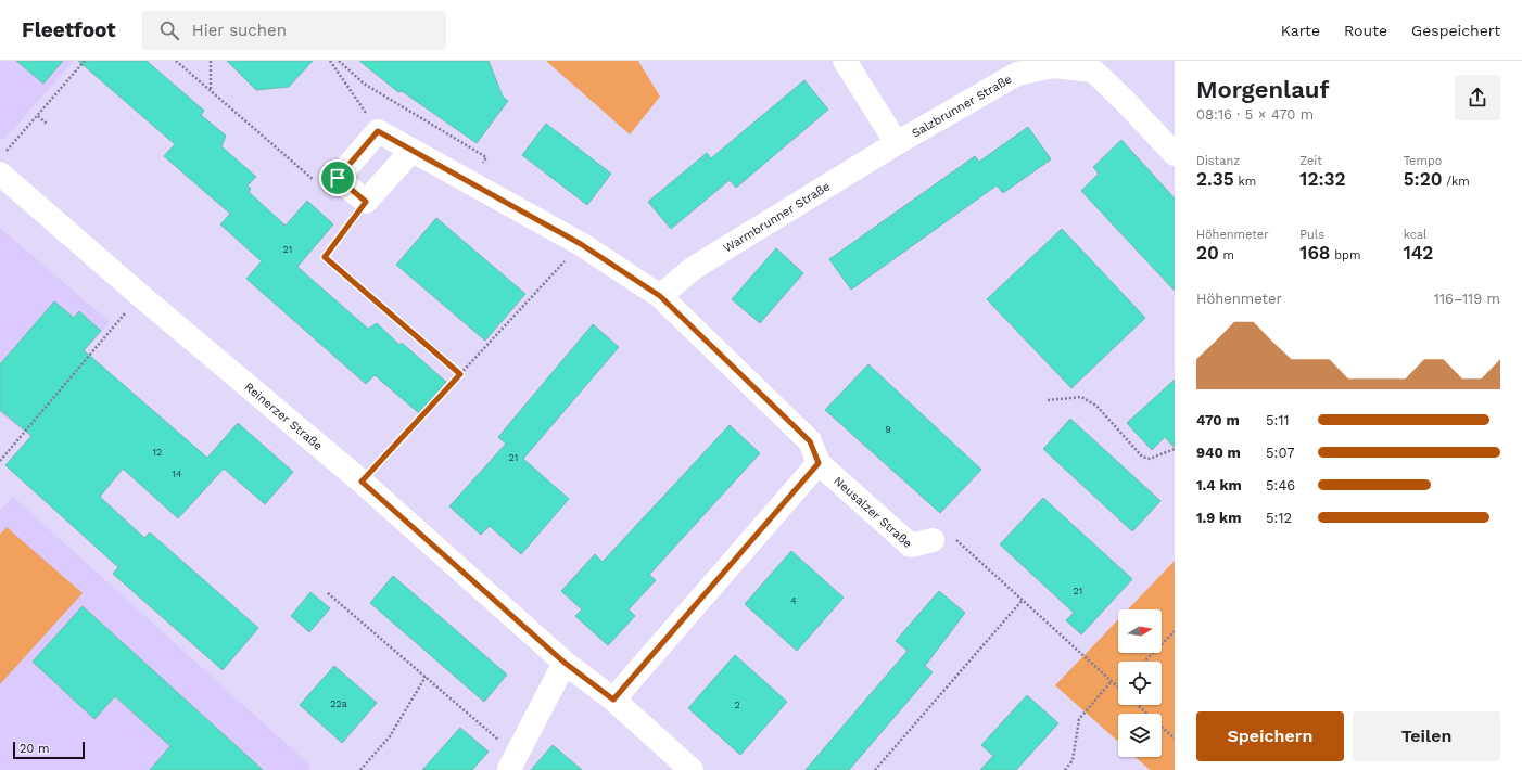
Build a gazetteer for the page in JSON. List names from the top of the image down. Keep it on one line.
{"streets":{"street":["Salzbrunner Straße","Warmbrunner Straße","Reinerzer Straße","Neusalzer Straße"]},"crossings":[["Salzbrunner Straße","Warmbrunner Straße"]],"house_numbers":["21","9","12","21","14","21","4","22a","2"],"scale_bar":"20 m","north":"right","page":{"header":"Fleetfoot","search":"Hier suchen","nav":["Karte","Route","Gespeichert"],"heading":["Morgenlauf","08:16 · 5 × 470 m"],"stats":[["Distanz","2.35 km"],["Zeit","12:32"],["Tempo","5:20 /km"],["Höhenmeter","20 m"],["Puls","168 bpm"],["kcal","142"]],"chart":["Höhenmeter","116–119 m"],"list":[{"name":"470 m","note":"5:11"},{"name":"940 m","note":"5:07"},{"name":"1.4 km","note":"5:46"},{"name":"1.9 km","note":"5:12"}],"buttons":["Speichern","Teilen"],"scale":"20 m"}}
